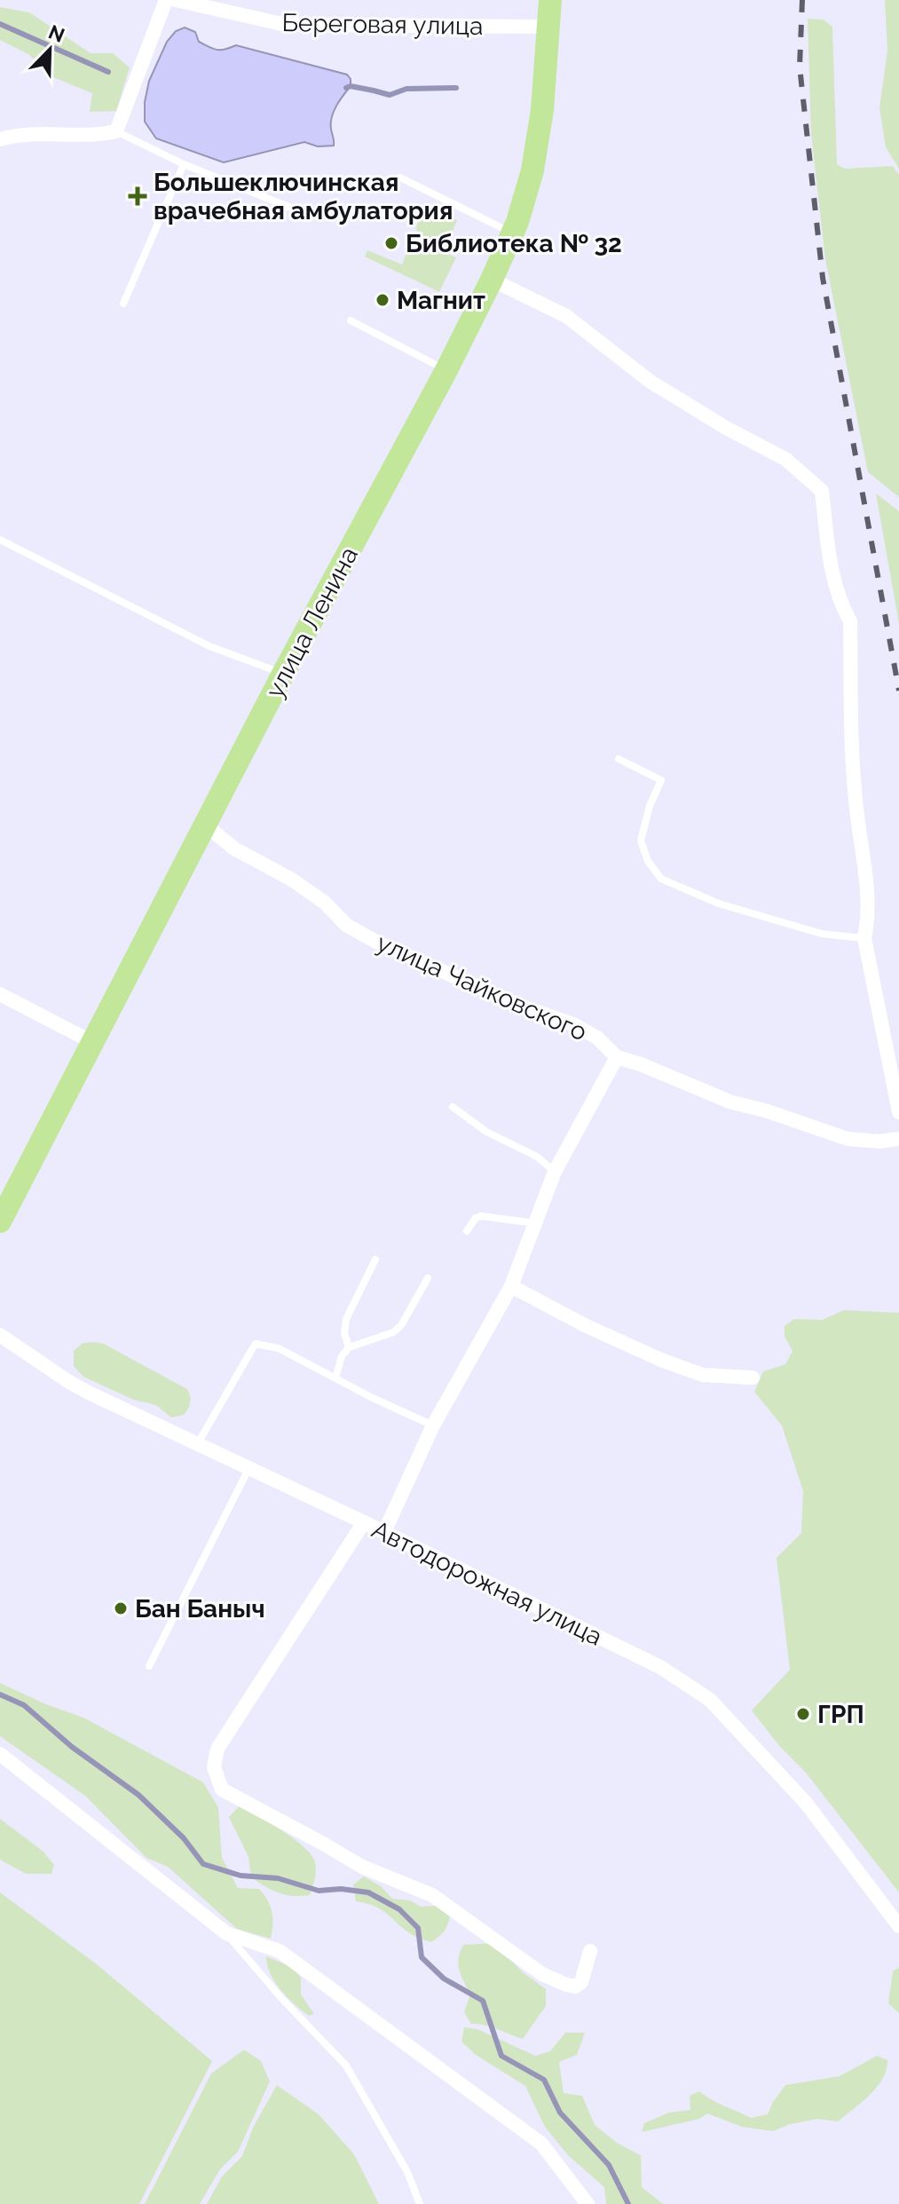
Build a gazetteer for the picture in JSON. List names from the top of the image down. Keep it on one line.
{"streets":{"main road":["улица Ленина"],"street":["Береговая улица","улица Чайковского","Автодорожная улица"]},"crossings":[["Береговая улица","улица Ленина"],["улица Ленина","улица Чайковского"]],"places":{"health":["Большеключинская врачебная амбулатория"],"other":["Библиотека № 32","Магнит","Бан Баныч","ГРП"]},"north":"top right"}
